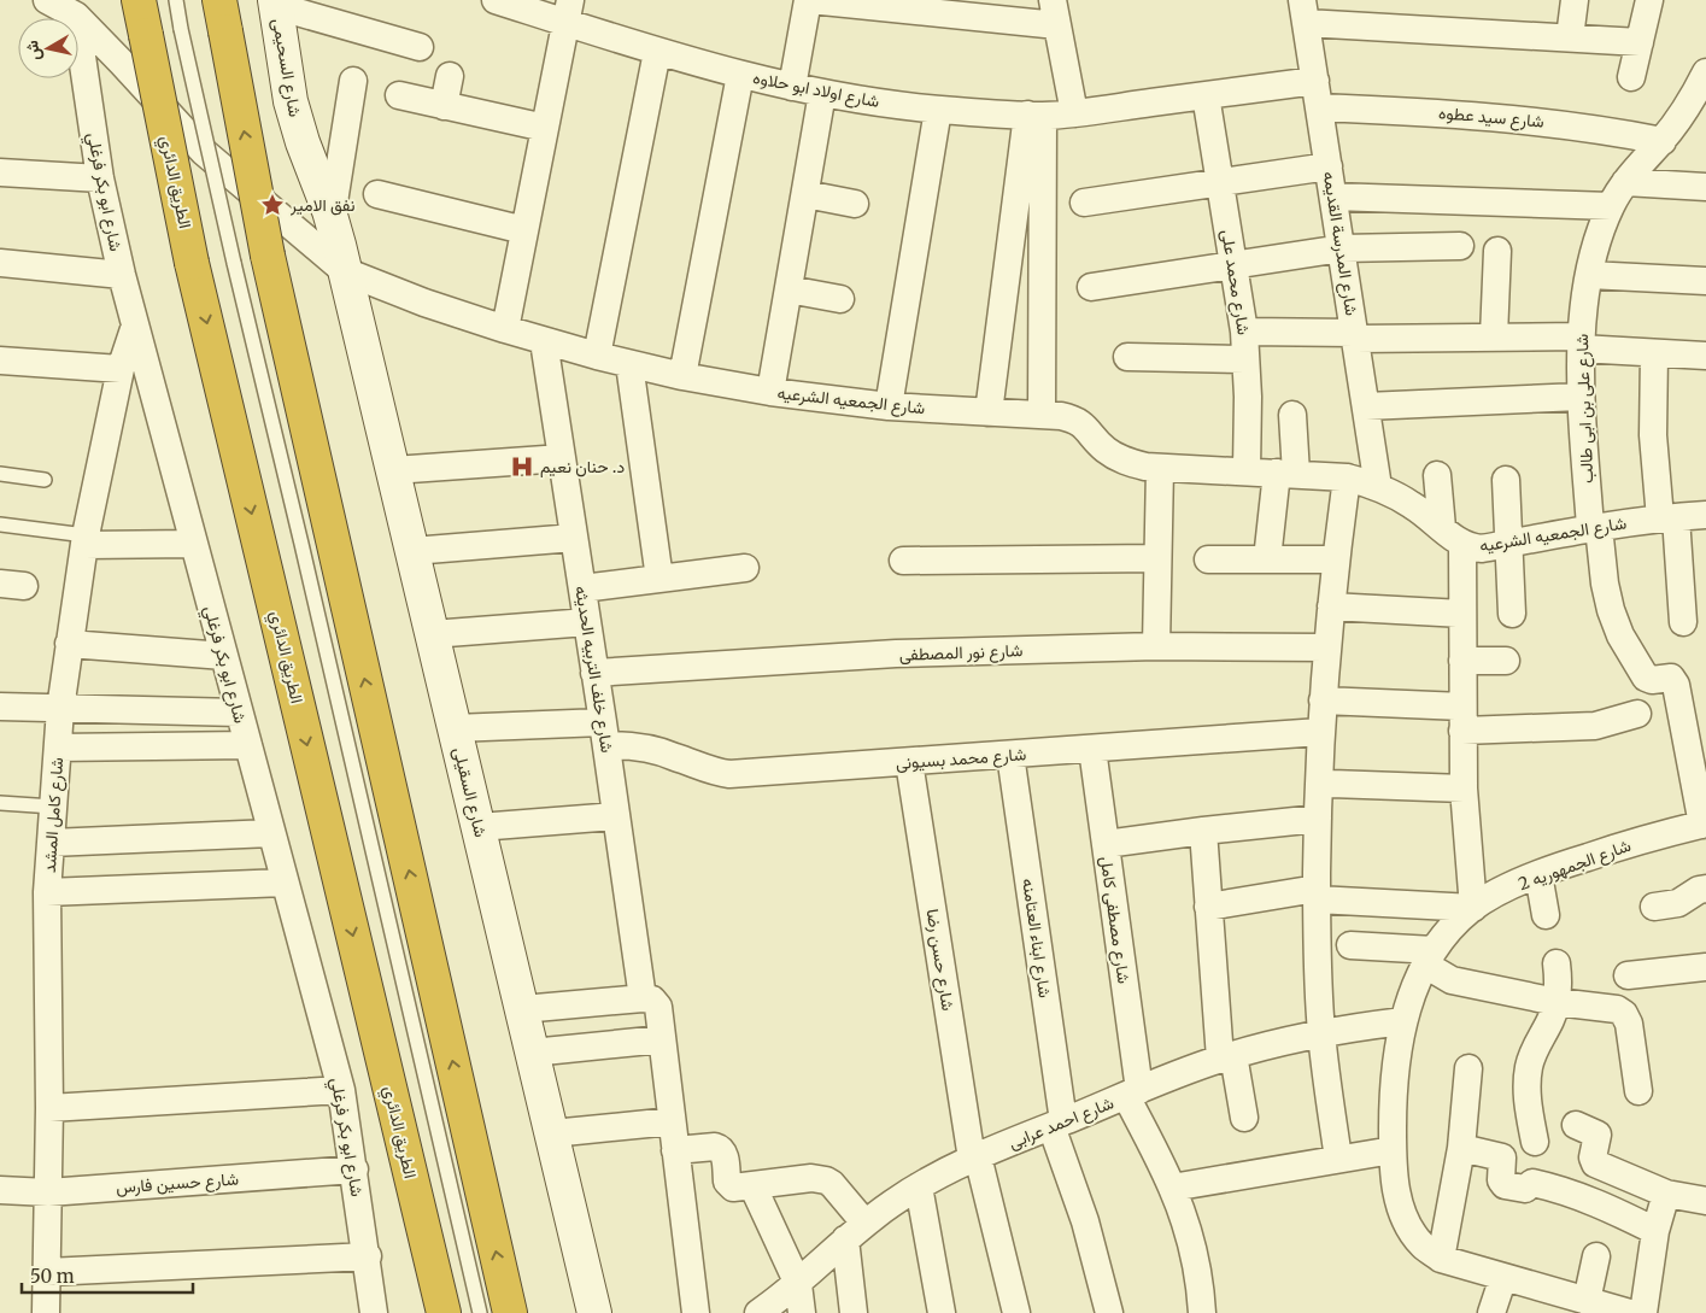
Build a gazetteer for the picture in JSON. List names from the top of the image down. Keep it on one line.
{"streets":{"highway":["الطريق الدائري"],"street":["شارع السحيمى","شارع اولاد ابو حلاوه","شارع سيد عطوه","شارع ابو بكر فرغلي","شارع المدرسة القديمه","شارع محمد على","شارع الجمعيه الشرعيه","شارع على بن ابى طالب","شارع نور المصطفى","شارع خلف التربيه الحديثه","شارع محمد بسيونى","شارع السقيلى","شارع كامل المشد","شارع الجمهوريه 2","شارع مصطفى كامل","شارع ابناء العتامنه","شارع حسن رضا","شارع احمد عرابى","شارع حسين فارس"]},"crossings":[["شارع السحيمى","شارع الجمعيه الشرعيه"],["شارع السحيمى","شارع السقيلى"],["شارع اولاد ابو حلاوه","شارع سيد عطوه"],["شارع اولاد ابو حلاوه","شارع محمد على"],["شارع سيد عطوه","شارع المدرسة القديمه"],["شارع سيد عطوه","شارع محمد على"],["شارع سيد عطوه","شارع على بن ابى طالب"],["شارع ابو بكر فرغلي","شارع الجمعيه الشرعيه"],["شارع ابو بكر فرغلي","شارع كامل المشد"],["شارع ابو بكر فرغلي","شارع حسين فارس"],["شارع المدرسة القديمه","شارع الجمعيه الشرعيه"],["شارع محمد على","شارع الجمعيه الشرعيه"],["شارع الجمعيه الشرعيه","شارع على بن ابى طالب"],["شارع الجمعيه الشرعيه","شارع خلف التربيه الحديثه"],["شارع الجمعيه الشرعيه","شارع السقيلى"],["شارع على بن ابى طالب","شارع الجمهوريه 2"],["شارع نور المصطفى","شارع خلف التربيه الحديثه"],["شارع خلف التربيه الحديثه","شارع محمد بسيونى"],["شارع محمد بسيونى","شارع السقيلى"],["شارع محمد بسيونى","شارع مصطفى كامل"],["شارع محمد بسيونى","شارع ابناء العتامنه"],["شارع محمد بسيونى","شارع حسن رضا"],["شارع كامل المشد","شارع حسين فارس"],["شارع الجمهوريه 2","شارع احمد عرابى"],["شارع مصطفى كامل","شارع احمد عرابى"],["شارع ابناء العتامنه","شارع احمد عرابى"],["شارع حسن رضا","شارع احمد عرابى"]],"places":{"place":["نفق الامير"],"hospital":["د. حنان نعيم"]},"scale_bar":"50 m","north":"left"}
